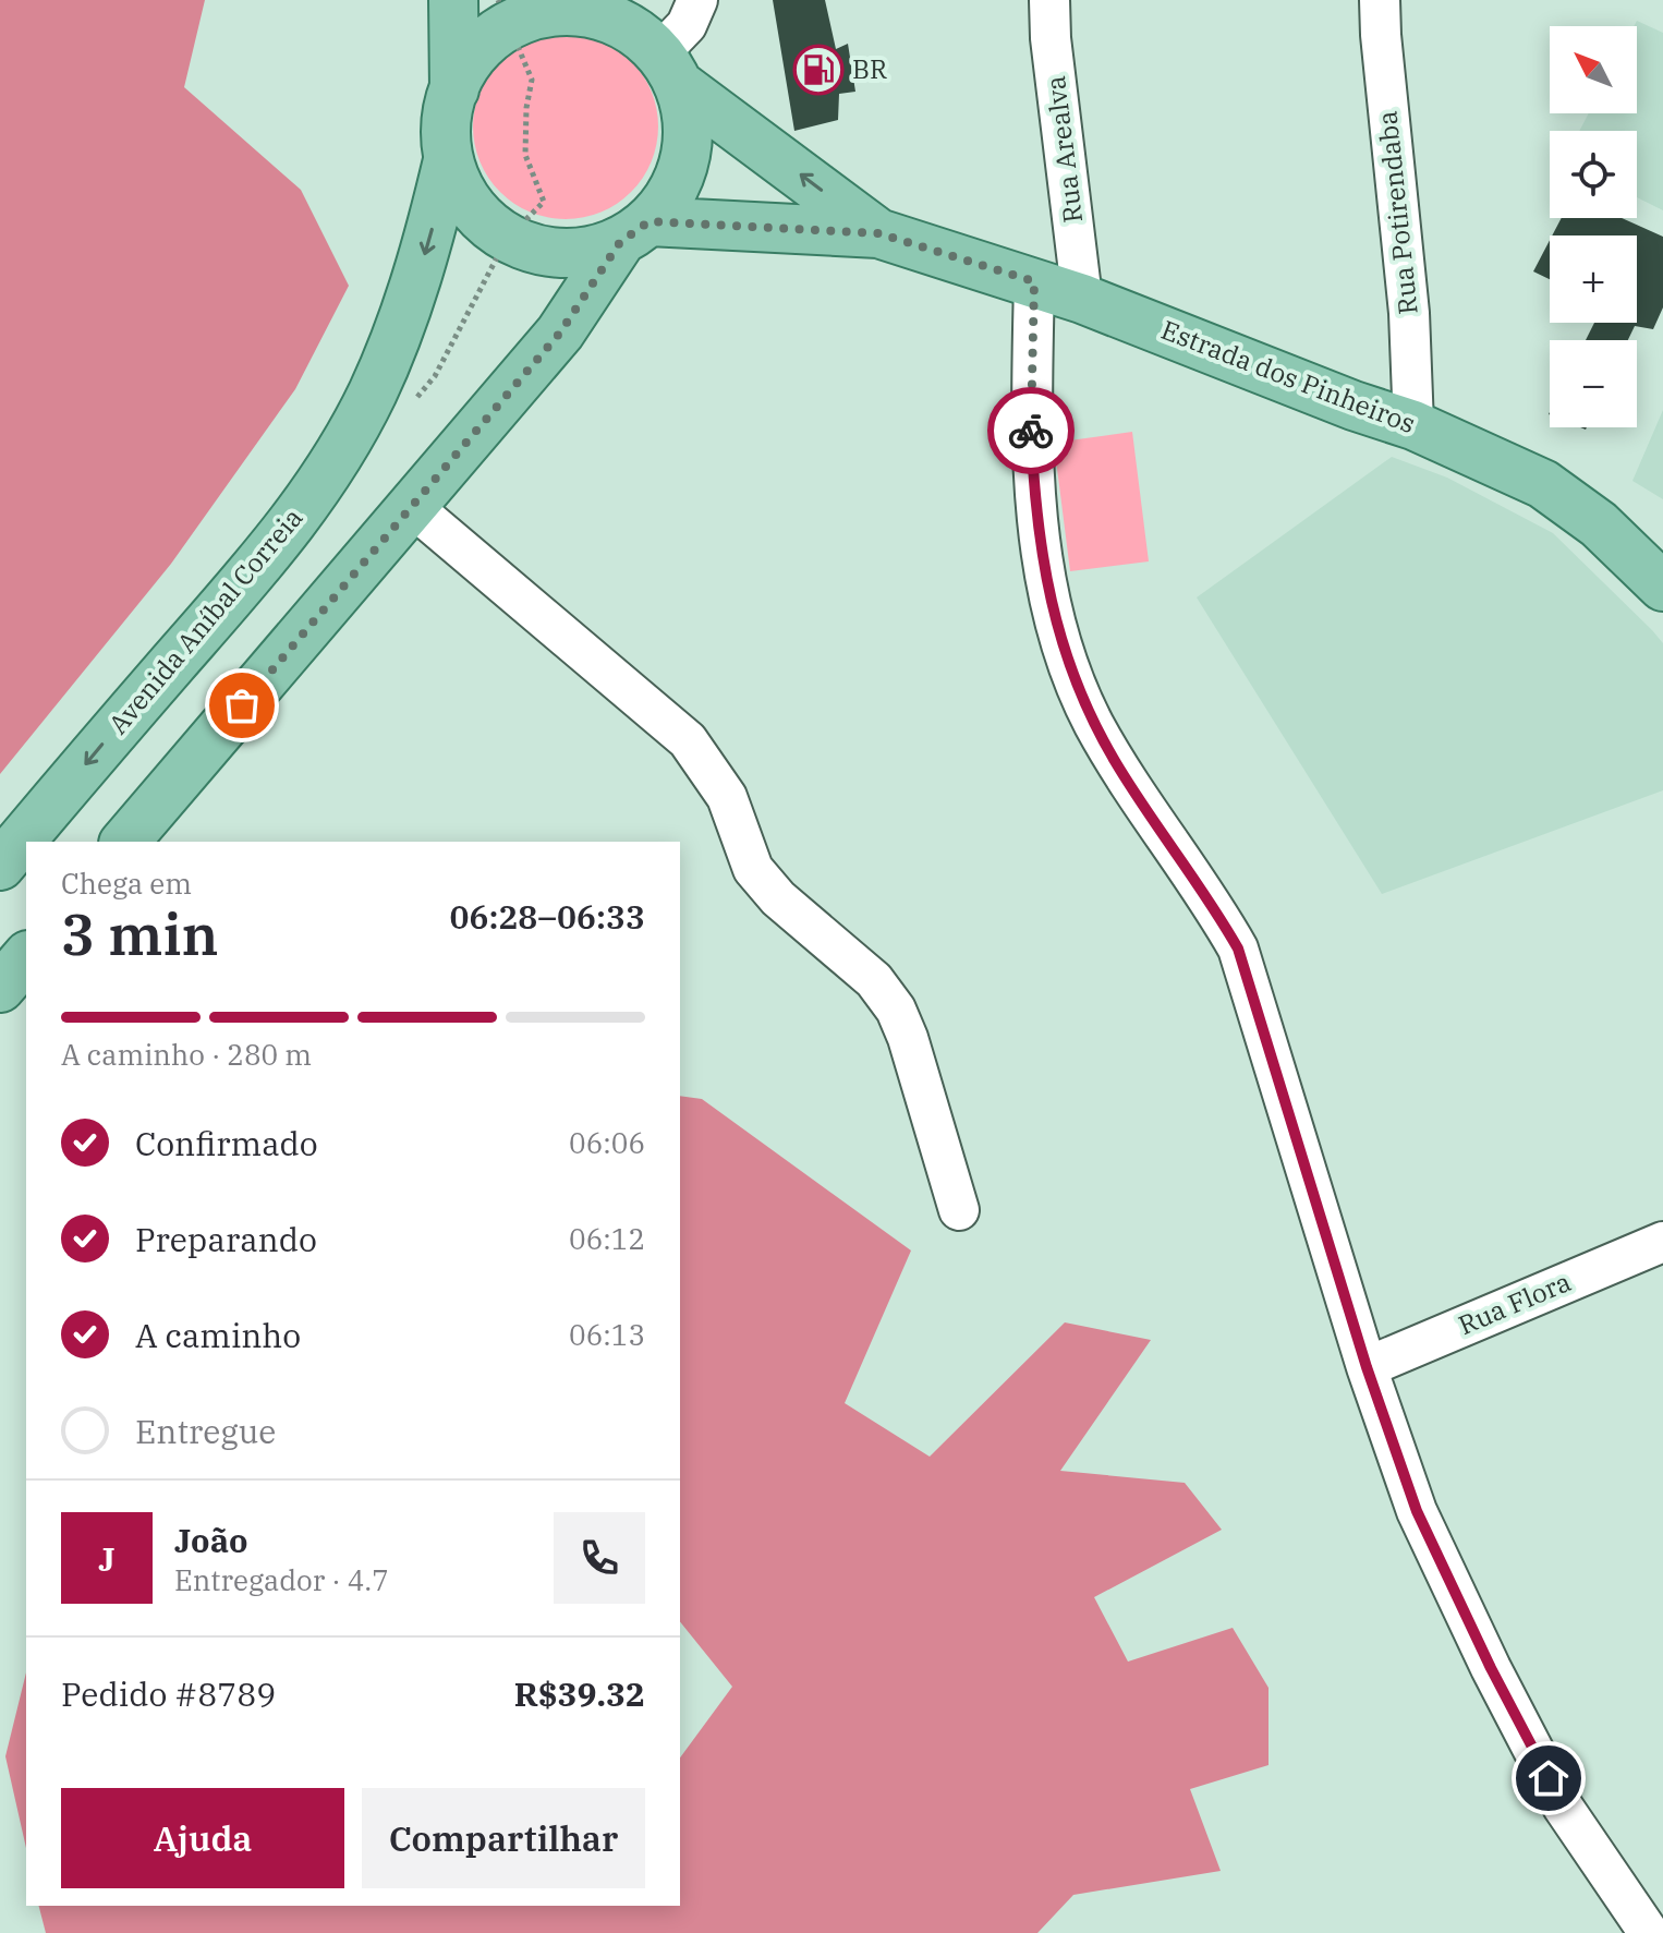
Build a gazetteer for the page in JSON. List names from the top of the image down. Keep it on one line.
{"streets":{"main road":["Estrada dos Pinheiros","Avenida Aníbal Correia"],"street":["Rua Arealva","Rua Potirendaba","Rua Flora"]},"crossings":[["Rua Arealva","Estrada dos Pinheiros"],["Rua Potirendaba","Estrada dos Pinheiros"],["Estrada dos Pinheiros","Avenida Aníbal Correia"]],"places":{"fuel station":["BR"]},"north":"top left","page":{"map_buttons":["+","−"],"heading":["3 min","Chega em","06:28–06:33"],"panel":["João","Entregador · 4.7","Pedido #8789","R$39.32"],"bar":"A caminho · 280 m","list":[["Confirmado","06:06"],["Preparando","06:12"],["A caminho","06:13"],"Entregue"],"round":"J","buttons":["Ajuda","Compartilhar"]}}
